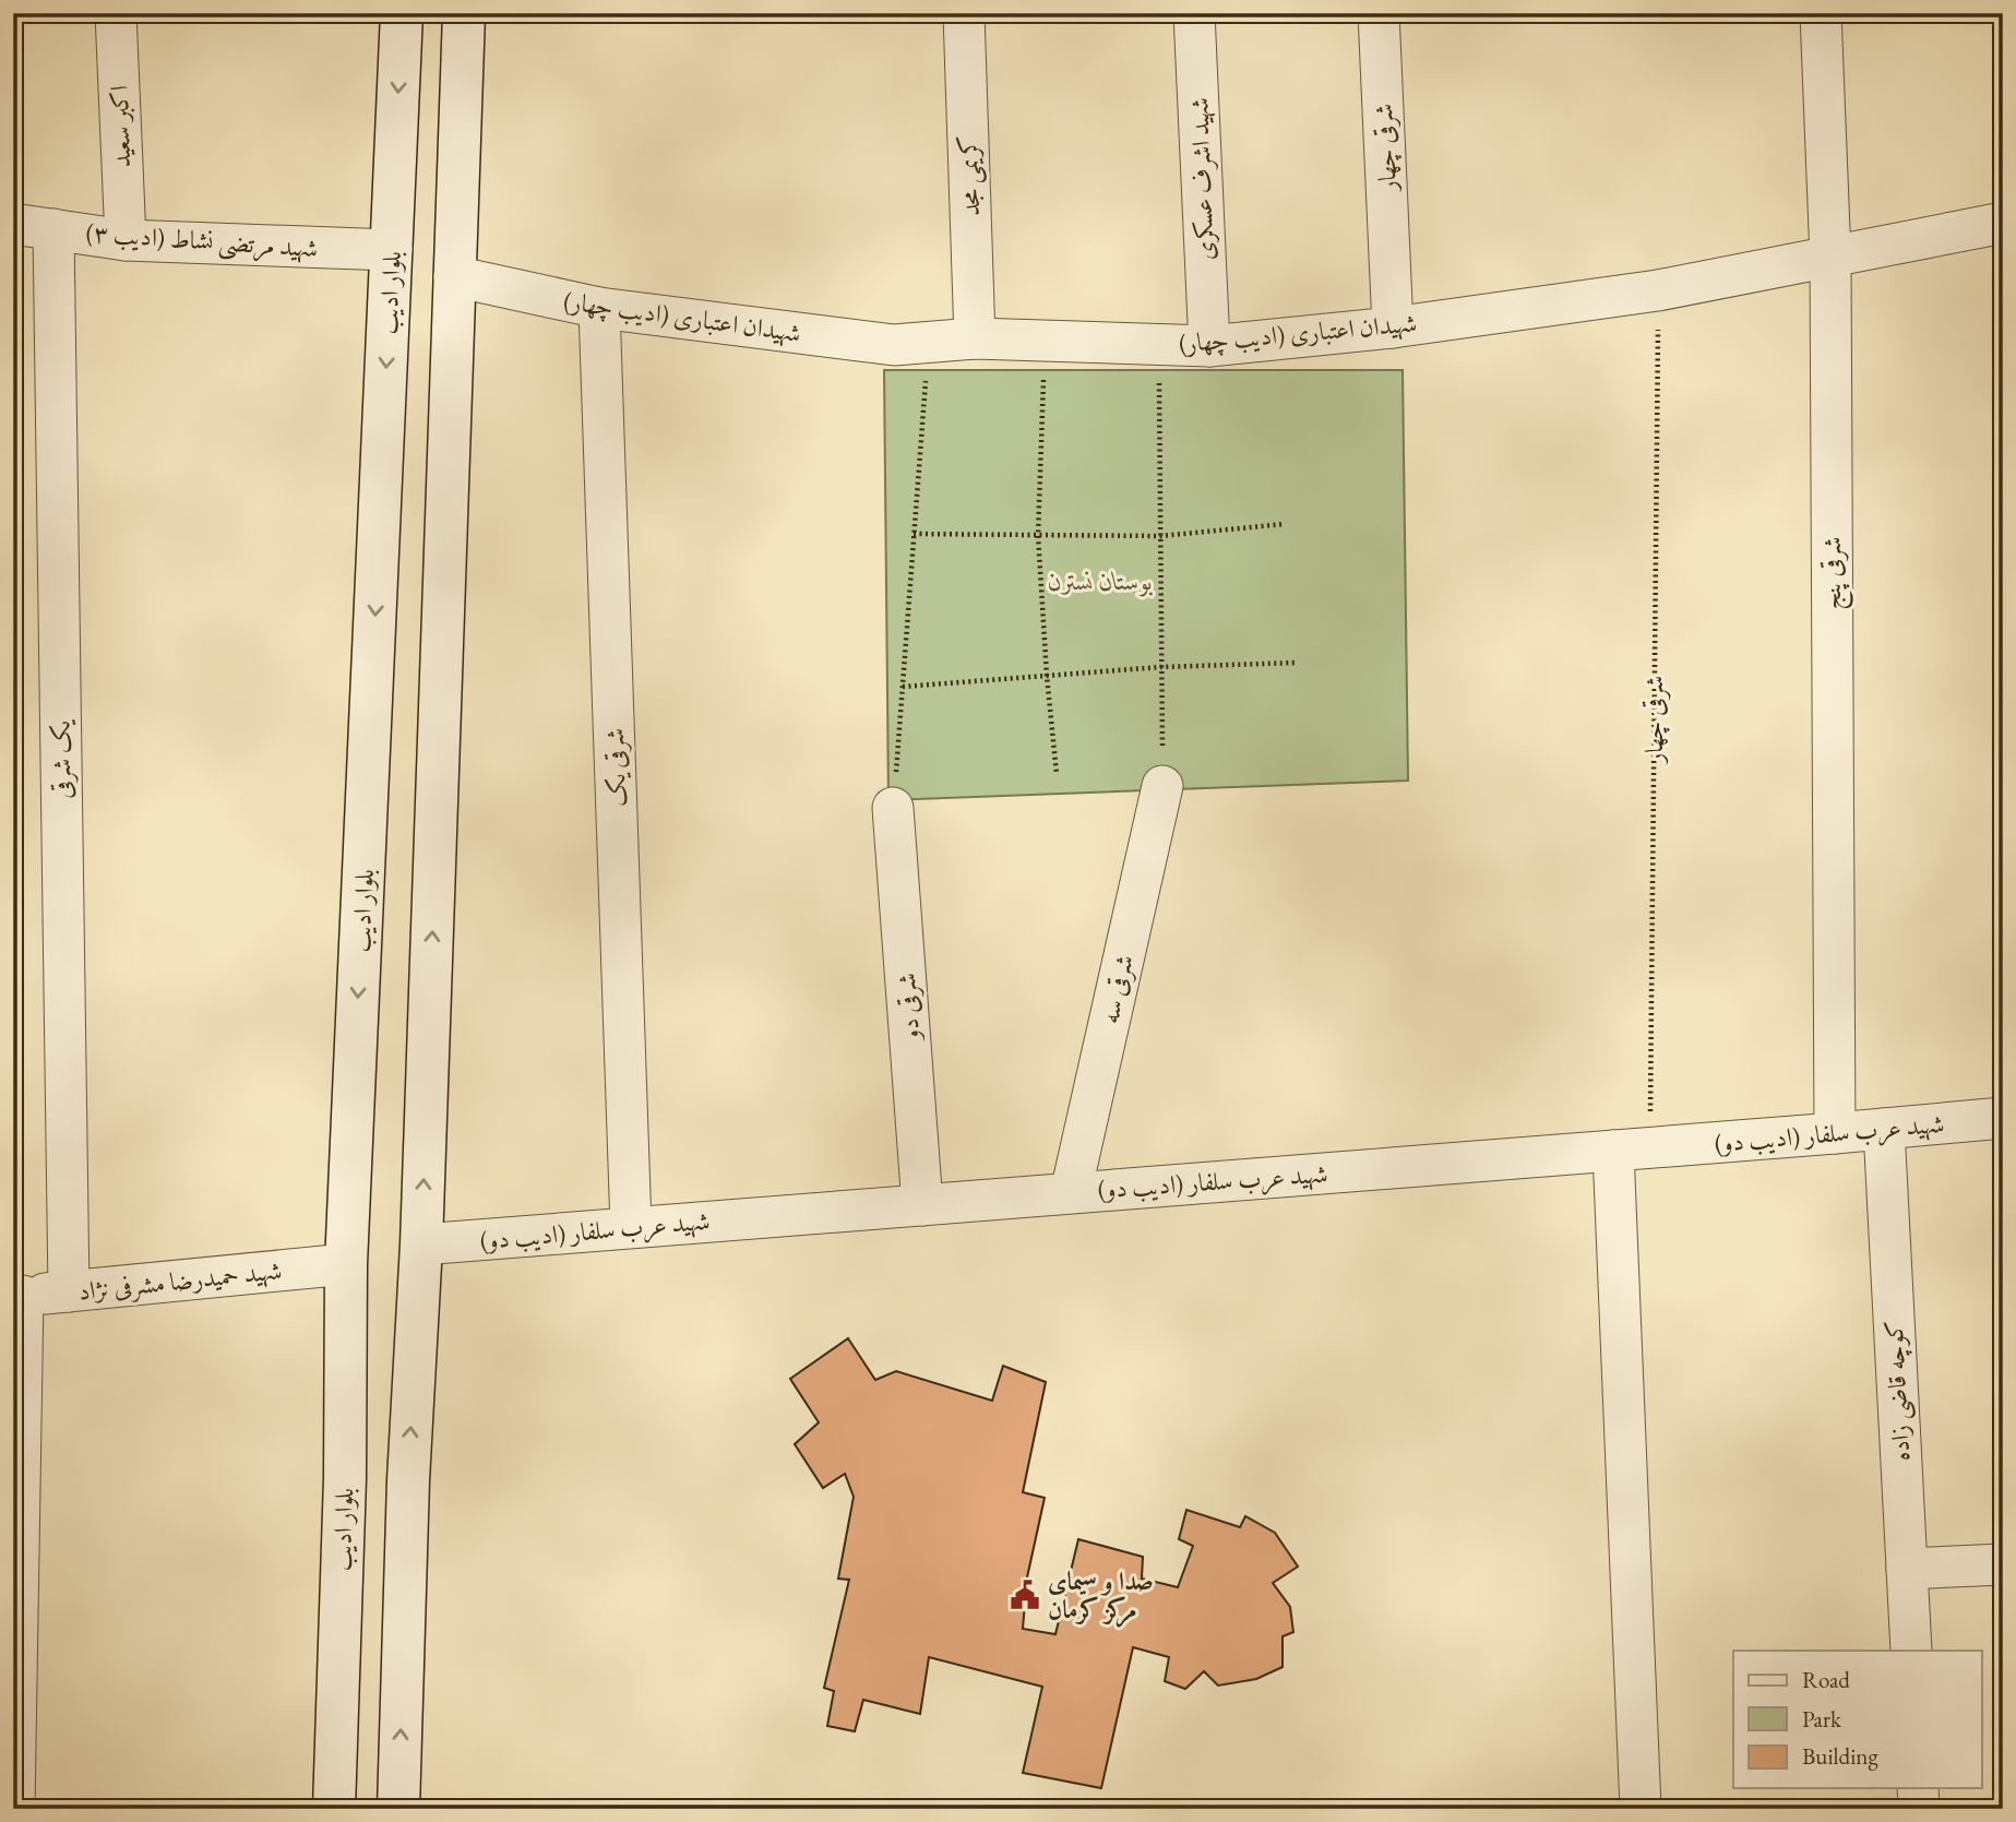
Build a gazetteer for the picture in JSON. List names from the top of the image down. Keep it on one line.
{"streets":{"main road":["بلوار ادیب"],"street":["اکبر سعید","شرقی چهار","کریمی مجد","شهید اشرف عسکری","شهید مرتضی نشاط (ادیب ۳)","شهیدان اعتباری (ادیب چهار)","شرقی پنج","یک شرقی","شرقی یک","شرقی سه","شرقی دو","شهید عرب سلفار (ادیب دو)","شهید حمیدرضا مشرفی نژاد","کوچه قاضی زاده"]},"crossings":[["اکبر سعید","شهید مرتضی نشاط (ادیب ۳)"],["شرقی چهار","شهیدان اعتباری (ادیب چهار)"],["شرقی چهار","شهید عرب سلفار (ادیب دو)"],["کریمی مجد","شهیدان اعتباری (ادیب چهار)"],["شهید اشرف عسکری","شهیدان اعتباری (ادیب چهار)"],["شهید مرتضی نشاط (ادیب ۳)","بلوار ادیب"],["شهید مرتضی نشاط (ادیب ۳)","یک شرقی"],["بلوار ادیب","شهید حمیدرضا مشرفی نژاد"],["شهیدان اعتباری (ادیب چهار)","شرقی پنج"],["شهیدان اعتباری (ادیب چهار)","شرقی یک"],["شرقی پنج","شهید عرب سلفار (ادیب دو)"],["یک شرقی","شهید حمیدرضا مشرفی نژاد"],["شرقی یک","شهید عرب سلفار (ادیب دو)"],["شرقی سه","شهید عرب سلفار (ادیب دو)"],["شرقی دو","شهید عرب سلفار (ادیب دو)"],["شهید عرب سلفار (ادیب دو)","کوچه قاضی زاده"]],"parks":["بوستان نسترن"],"places":{"public building":["صدا و سیمای مرکز کرمان"]},"legend":["Road","Park","Building"]}
